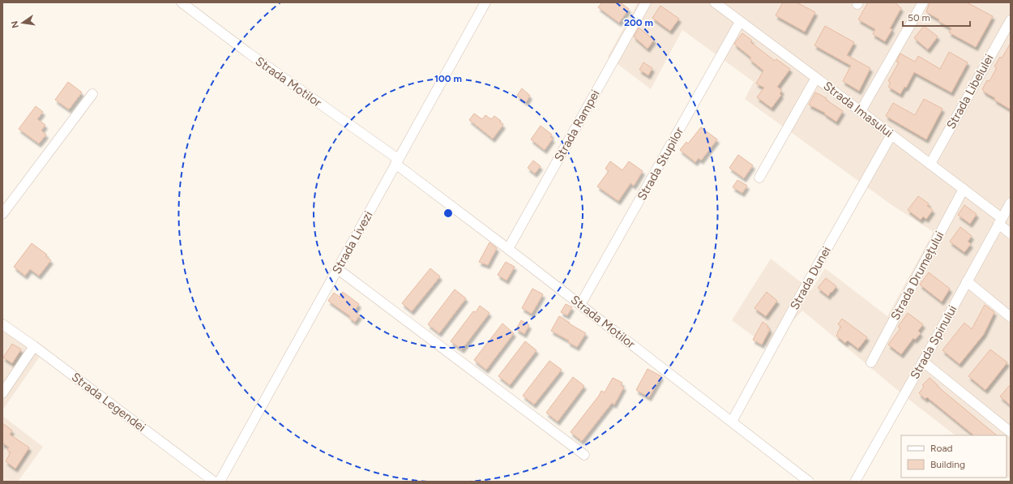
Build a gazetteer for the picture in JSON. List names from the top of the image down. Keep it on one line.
{"streets":{"street":["Strada Motilor","Strada Libelulei","Strada Imasului","Strada Rampei","Strada Stupilor","Strada Livezi","Strada Drumețului","Strada Dunei","Strada Spinului","Strada Legendei"]},"crossings":[["Strada Motilor","Strada Rampei"],["Strada Motilor","Strada Stupilor"],["Strada Motilor","Strada Livezi"],["Strada Motilor","Strada Dunei"],["Strada Libelulei","Strada Imasului"],["Strada Imasului","Strada Stupilor"],["Strada Imasului","Strada Drumețului"],["Strada Imasului","Strada Dunei"],["Strada Imasului","Strada Spinului"]],"legend":["Road","Building"],"scale_bar":"50 m","north":"left","rings":["200 m","100 m"]}
